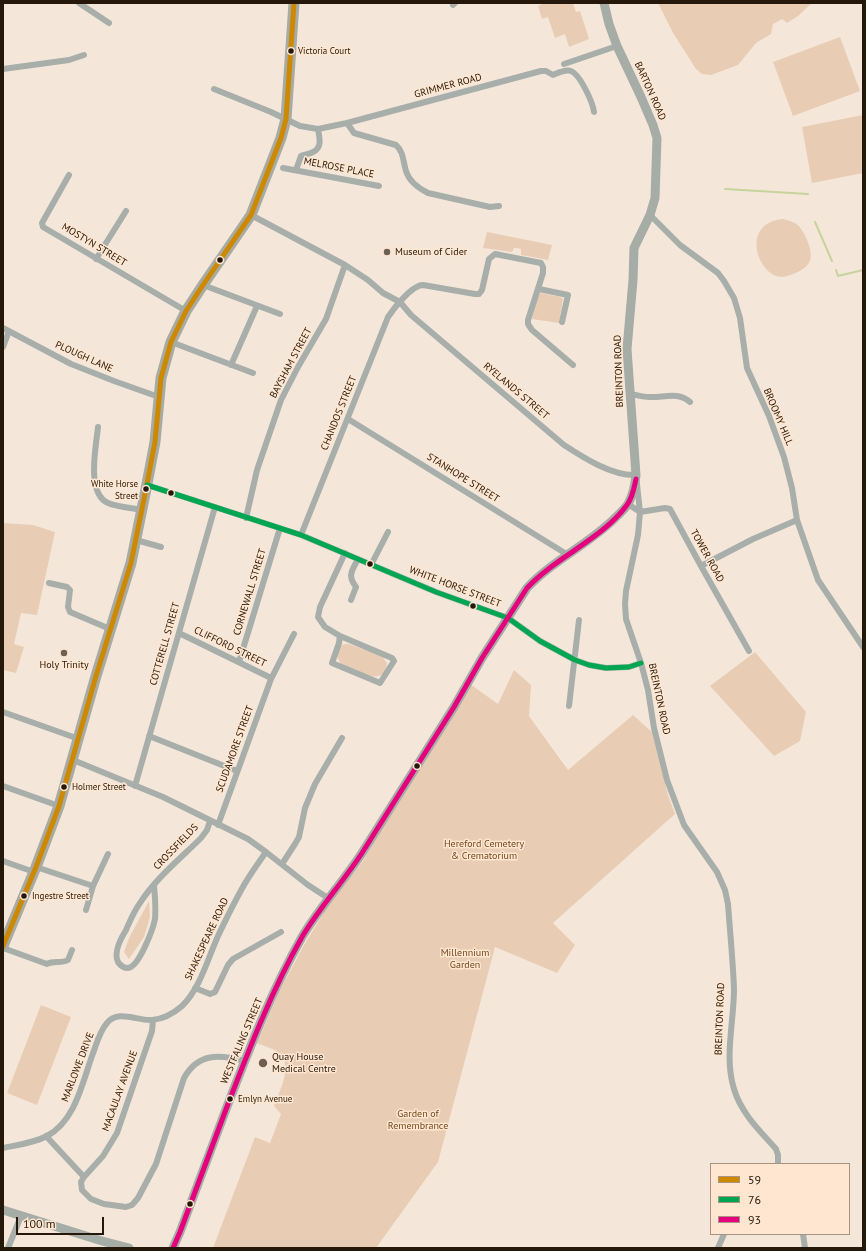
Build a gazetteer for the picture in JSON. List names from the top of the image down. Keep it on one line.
{"streets":{"street":["GRIMMER ROAD","BARTON ROAD","MELROSE PLACE","MOSTYN STREET","PLOUGH LANE","BAYSHAM STREET","BREINTON ROAD","RYELANDS STREET","CHANDOS STREET","BROOMY HILL","STANHOPE STREET","TOWER ROAD","WHITE HORSE STREET","CORNEWALL STREET","COTTERELL STREET","CLIFFORD STREET","SCUDAMORE STREET","CROSSFIELDS","SHAKESPEARE ROAD","WESTFALING STREET","MARLOWE DRIVE","MACAULAY AVENUE"]},"crossings":[["GRIMMER ROAD","MELROSE PLACE"],["BARTON ROAD","BREINTON ROAD"],["BARTON ROAD","BROOMY HILL"],["BAYSHAM STREET","RYELANDS STREET"],["BAYSHAM STREET","WHITE HORSE STREET"],["BREINTON ROAD","RYELANDS STREET"],["BREINTON ROAD","BROOMY HILL"],["BREINTON ROAD","TOWER ROAD"],["BREINTON ROAD","WHITE HORSE STREET"],["BREINTON ROAD","WESTFALING STREET"],["RYELANDS STREET","CHANDOS STREET"],["RYELANDS STREET","WESTFALING STREET"],["CHANDOS STREET","STANHOPE STREET"],["CHANDOS STREET","WHITE HORSE STREET"],["STANHOPE STREET","WESTFALING STREET"],["WHITE HORSE STREET","CORNEWALL STREET"],["WHITE HORSE STREET","COTTERELL STREET"],["WHITE HORSE STREET","WESTFALING STREET"],["CORNEWALL STREET","CLIFFORD STREET"],["COTTERELL STREET","CLIFFORD STREET"],["CLIFFORD STREET","SCUDAMORE STREET"],["SHAKESPEARE ROAD","MARLOWE DRIVE"],["SHAKESPEARE ROAD","MACAULAY AVENUE"],["MARLOWE DRIVE","MACAULAY AVENUE"]],"parks":["Hereford Cemetery & Crematorium","Millennium Garden","Garden of Remembrance"],"places":["Victoria Court","Museum of Cider","White Horse Street","Holy Trinity","Holmer Street","Ingestre Street","Quay House Medical Centre","Emlyn Avenue"],"lines":["transit line 59","transit line 93","transit line 76"],"legend":["59","76","93"],"scale_bar":"100 m"}
